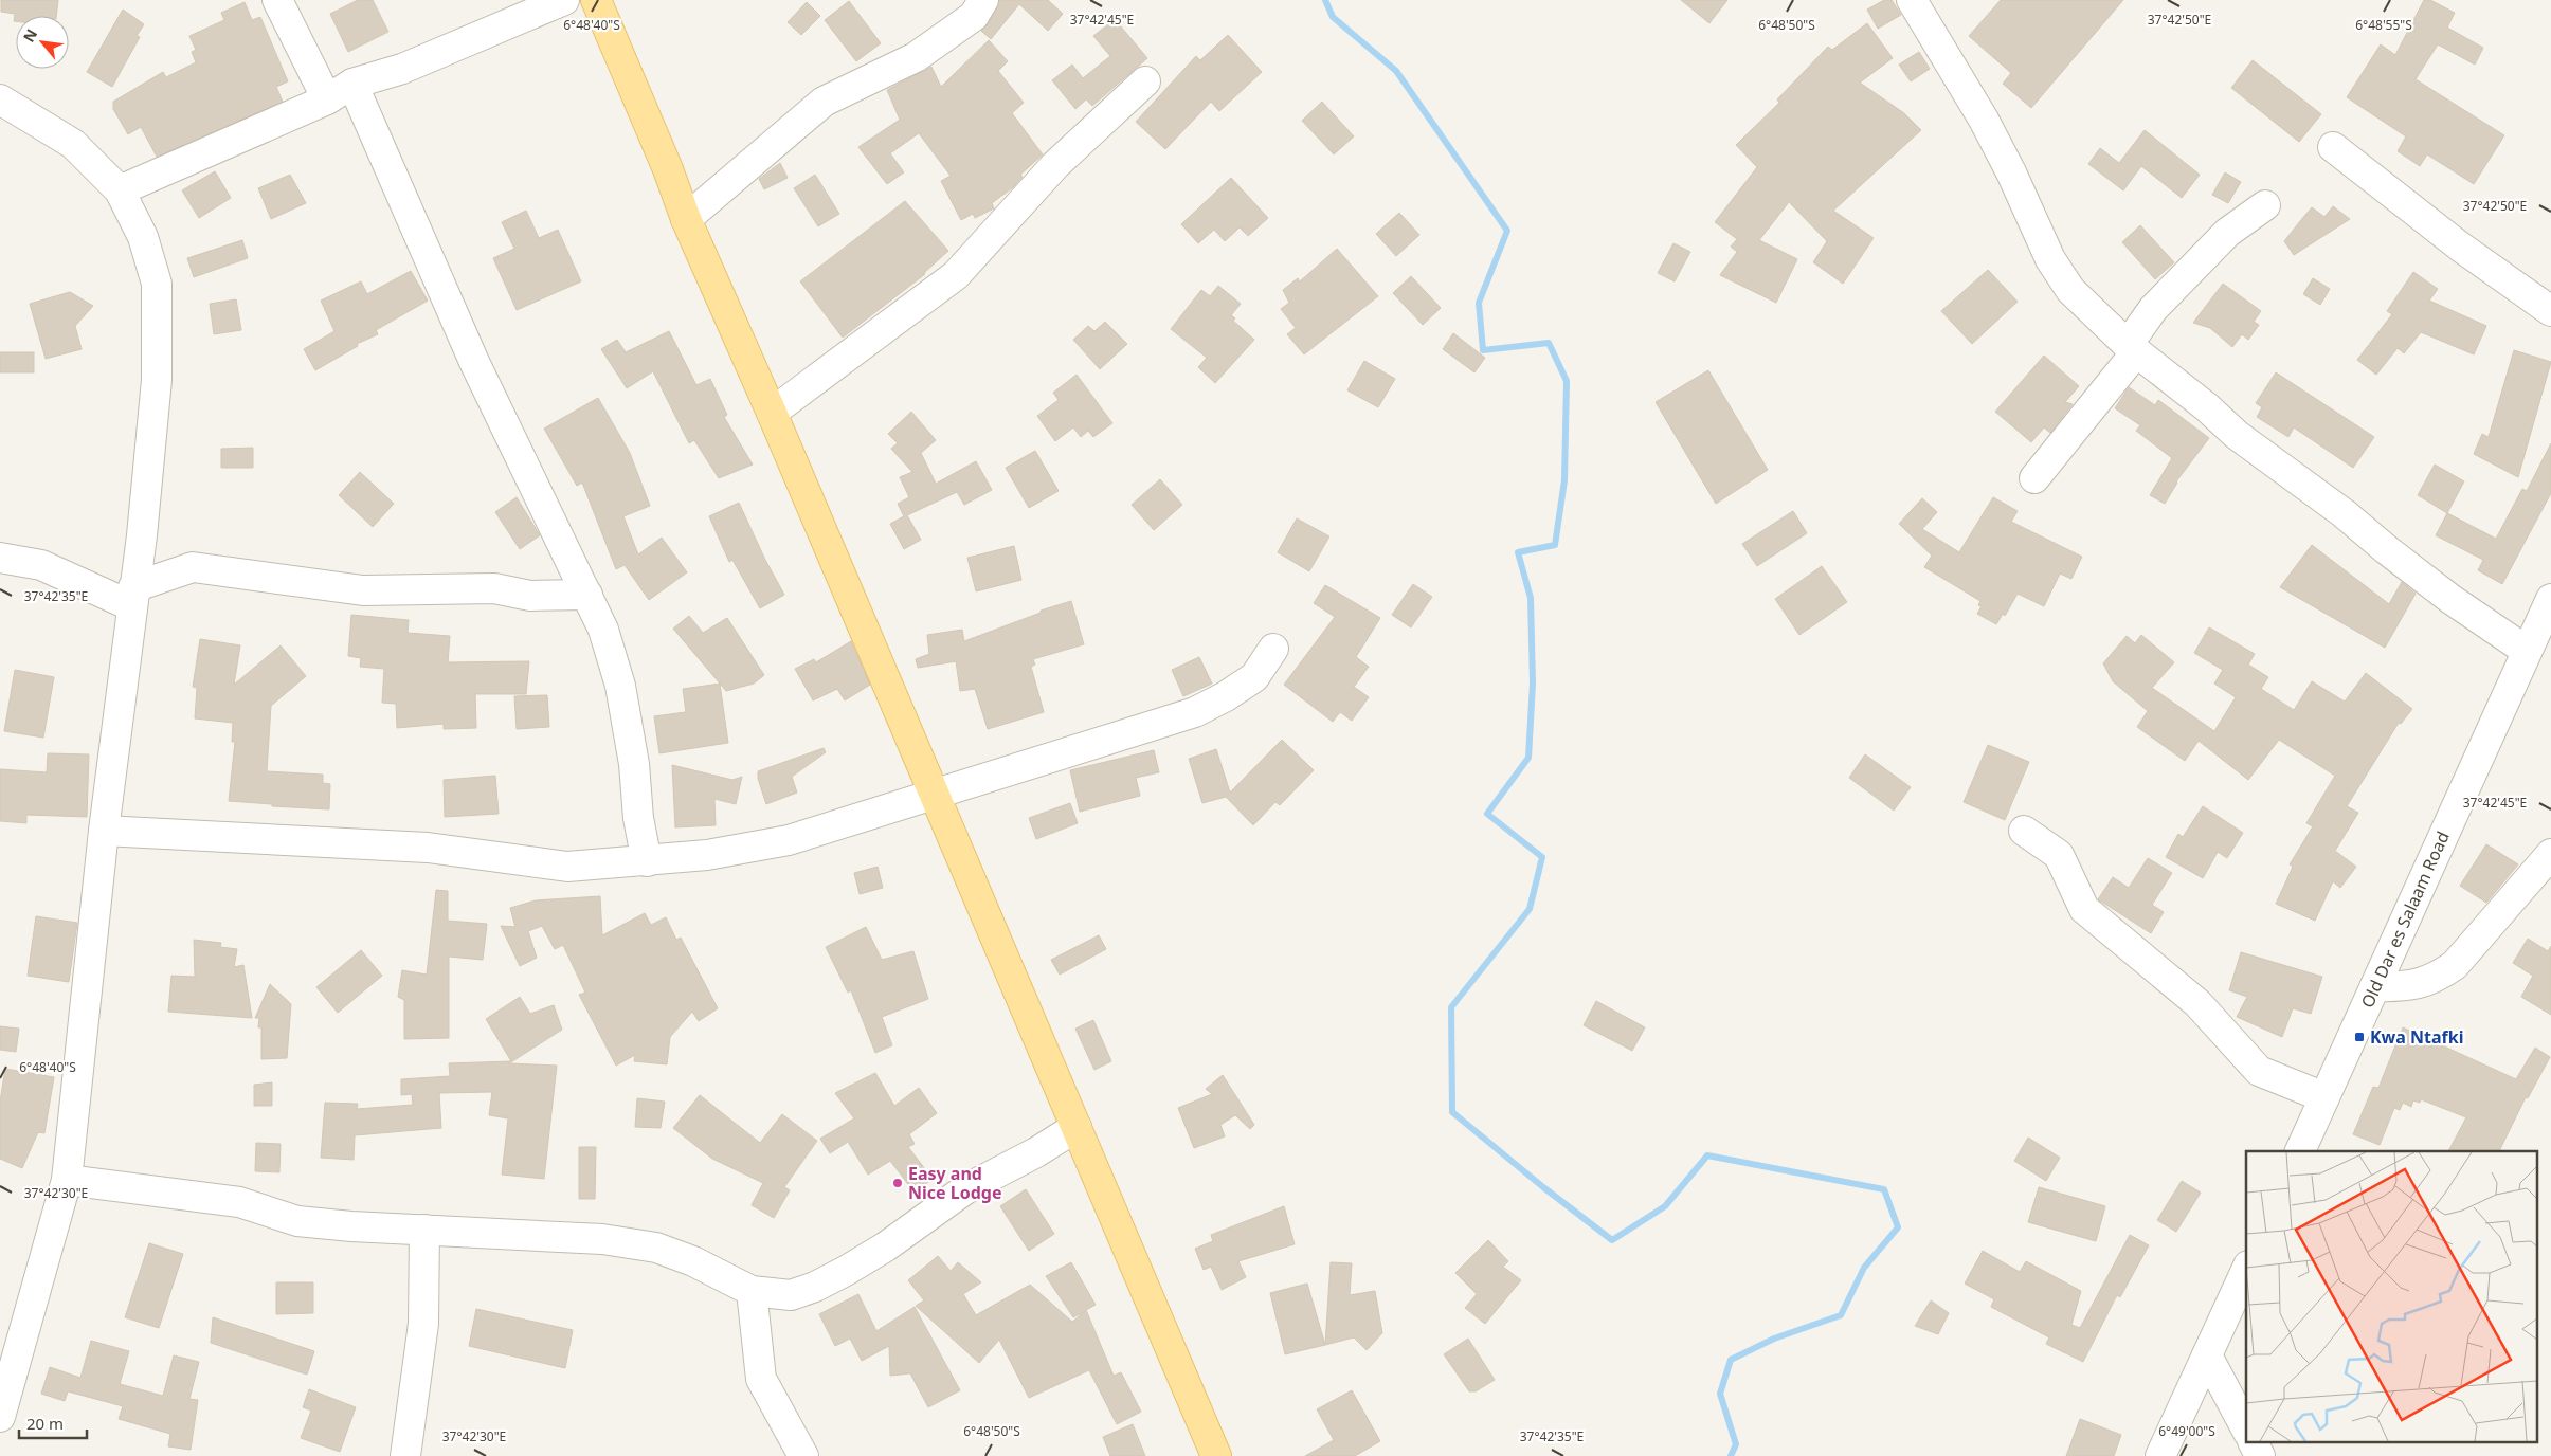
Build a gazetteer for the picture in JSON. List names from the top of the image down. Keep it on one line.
{"streets":{"street":["Old Dar es Salaam Road"]},"places":{"transit":["Kwa Ntafki"],"other":["Easy and Nice Lodge"]},"scale_bar":"20 m","north":"top left","coordinates":["37°42'45\"E","37°42'50\"E","6°48'40\"S","6°48'50\"S","6°48'55\"S","37°42'35\"E","37°42'30\"E","6°49'00\"S"]}
